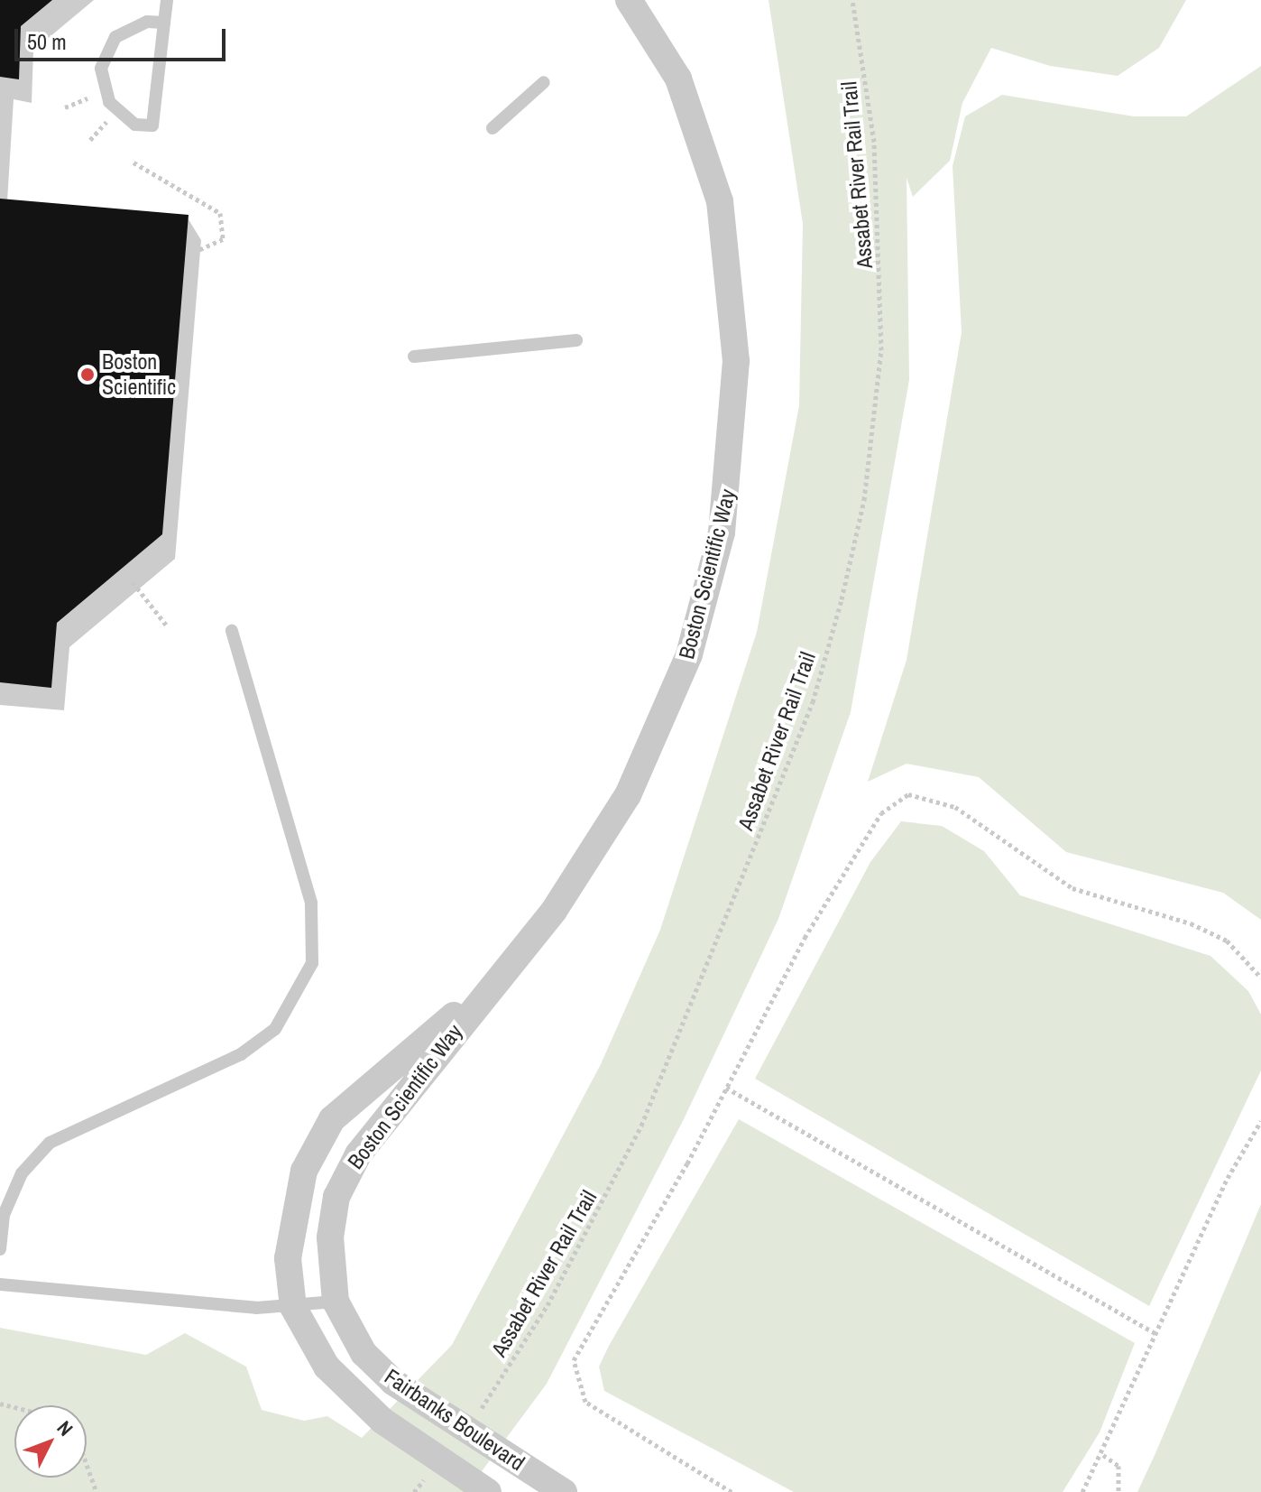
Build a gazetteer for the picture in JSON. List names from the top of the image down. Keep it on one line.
{"streets":{"street":["Boston Scientific Way","Fairbanks Boulevard"],"path":["Assabet River Rail Trail"]},"crossings":[["Boston Scientific Way","Fairbanks Boulevard"]],"places":["Boston Scientific"],"scale_bar":"50 m","north":"top right"}
